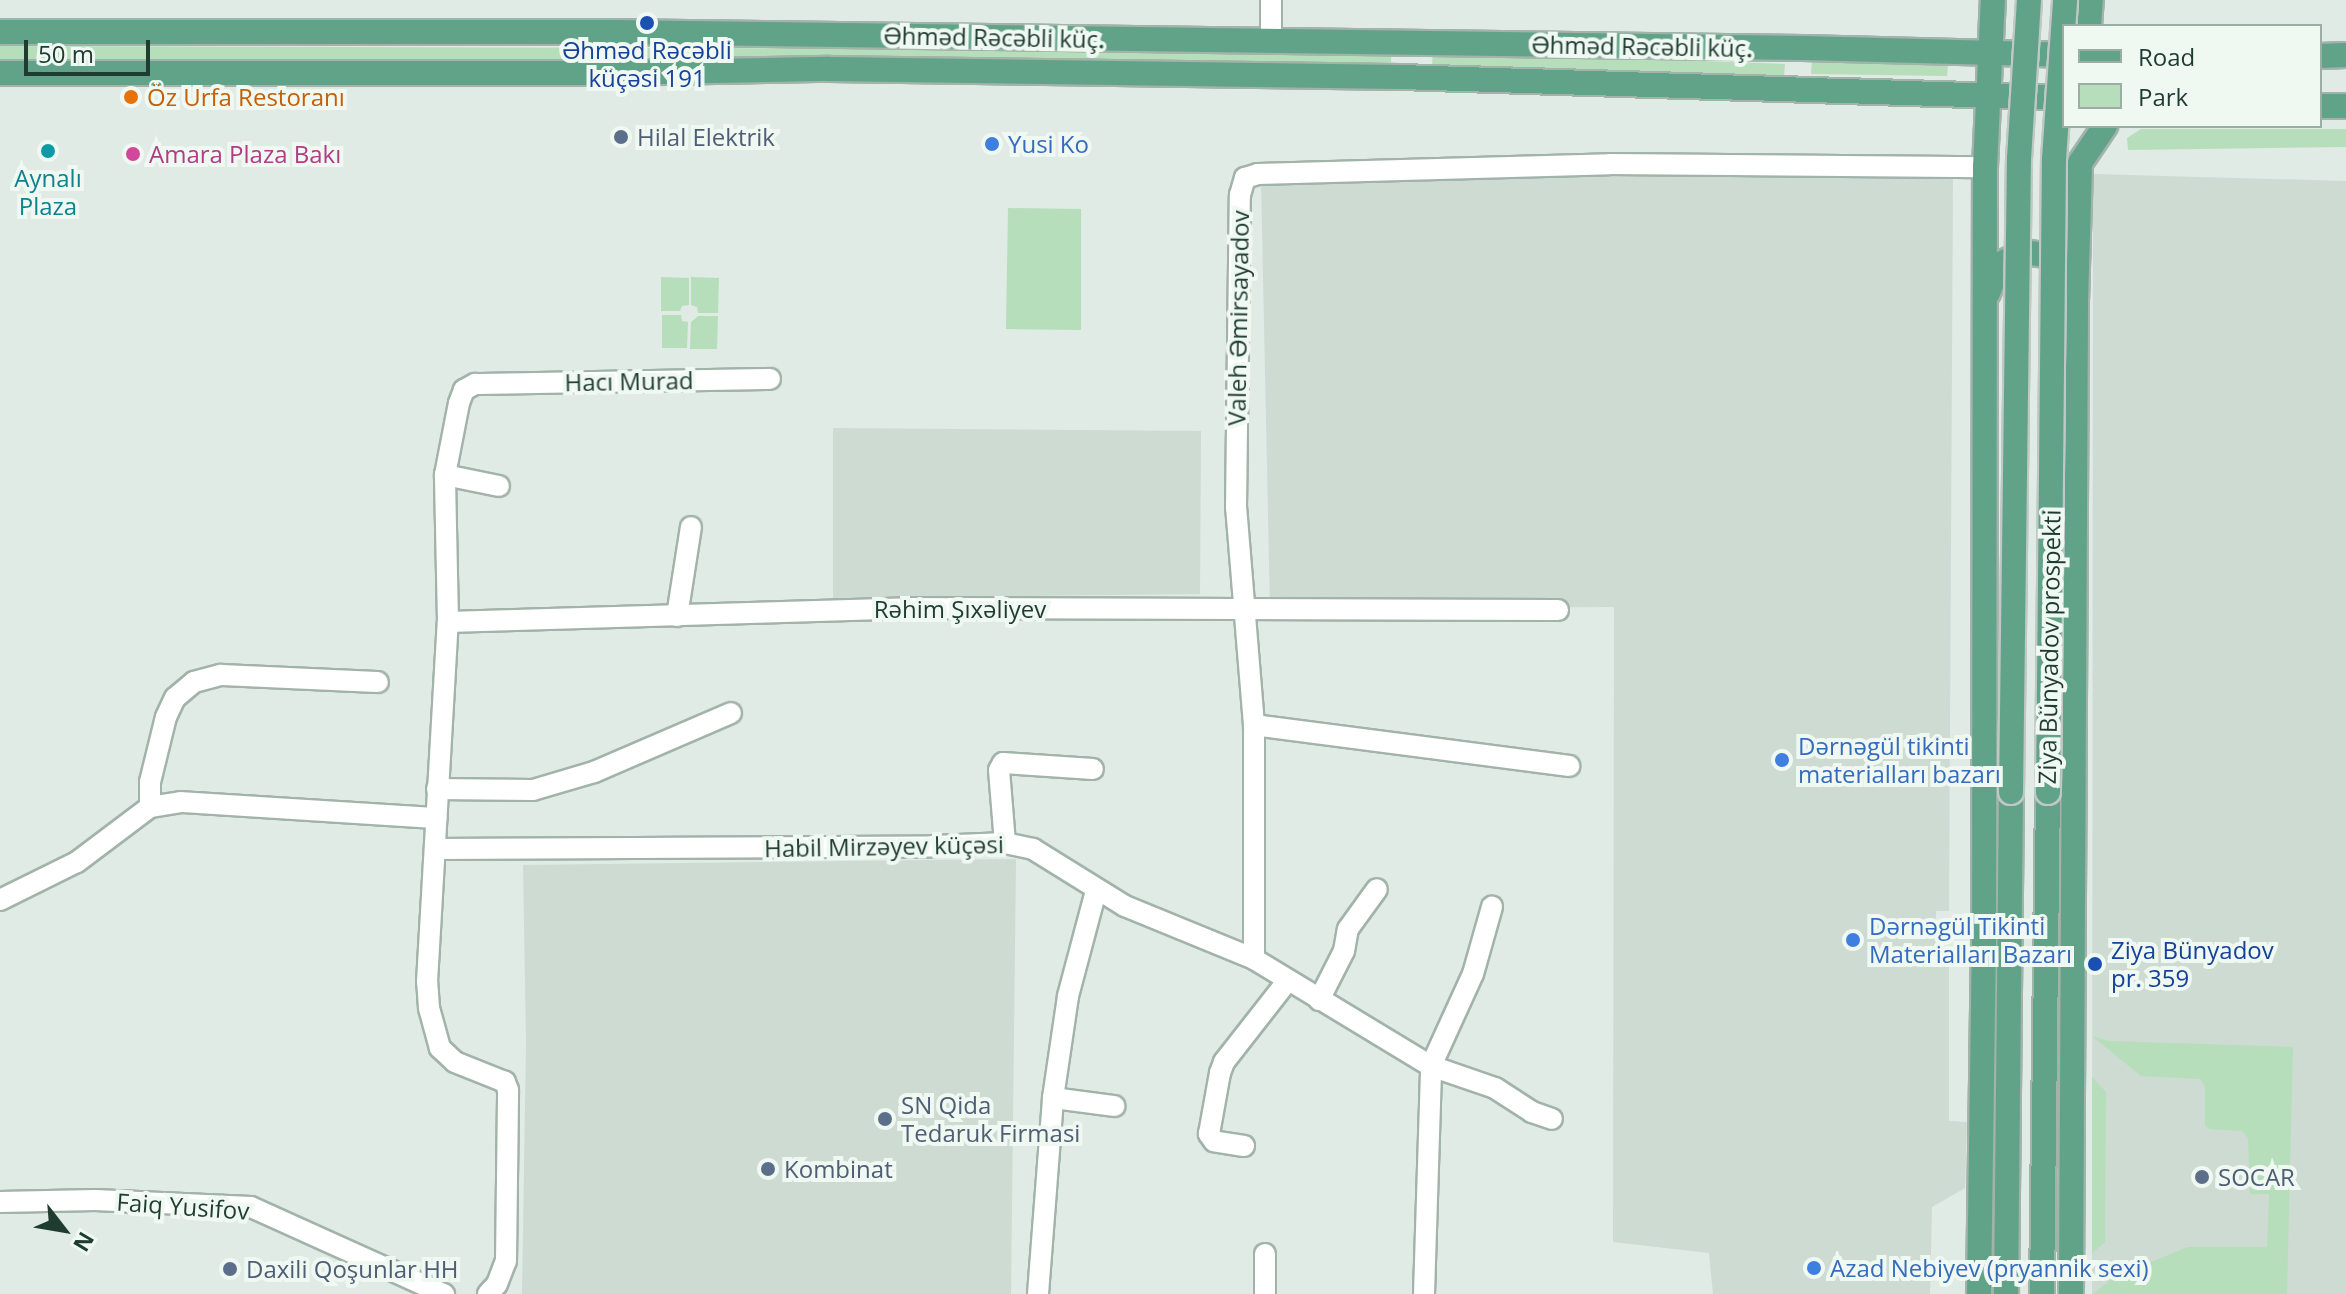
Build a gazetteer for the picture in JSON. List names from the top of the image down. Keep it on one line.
{"streets":{"main road":["Əhməd Rəcəbli küç.","Ziya Bünyadov prospekti"],"street":["Valeh Əmirsayadov","Hacı Murad","Rəhim Şıxəliyev","Habil Mirzəyev küçəsi","Faiq Yusifov"]},"crossings":[["Valeh Əmirsayadov","Rəhim Şıxəliyev"],["Valeh Əmirsayadov","Habil Mirzəyev küçəsi"]],"places":["Əhməd Rəcəbli küçəsi 191","Öz Urfa Restoranı","Hilal Elektrik","Yusi Ko","Aynalı Plaza","Amara Plaza Bakı","Dərnəgül tikinti materialları bazarı","Dərnəgül Tikinti Materialları Bazarı","Ziya Bünyadov pr. 359","SN Qida Tedaruk Firmasi","Kombinat","SOCAR","Azad Nebiyev (pryannik sexi)","Daxili Qoşunlar HH"],"legend":["Road","Park"],"scale_bar":"50 m","north":"bottom right"}
